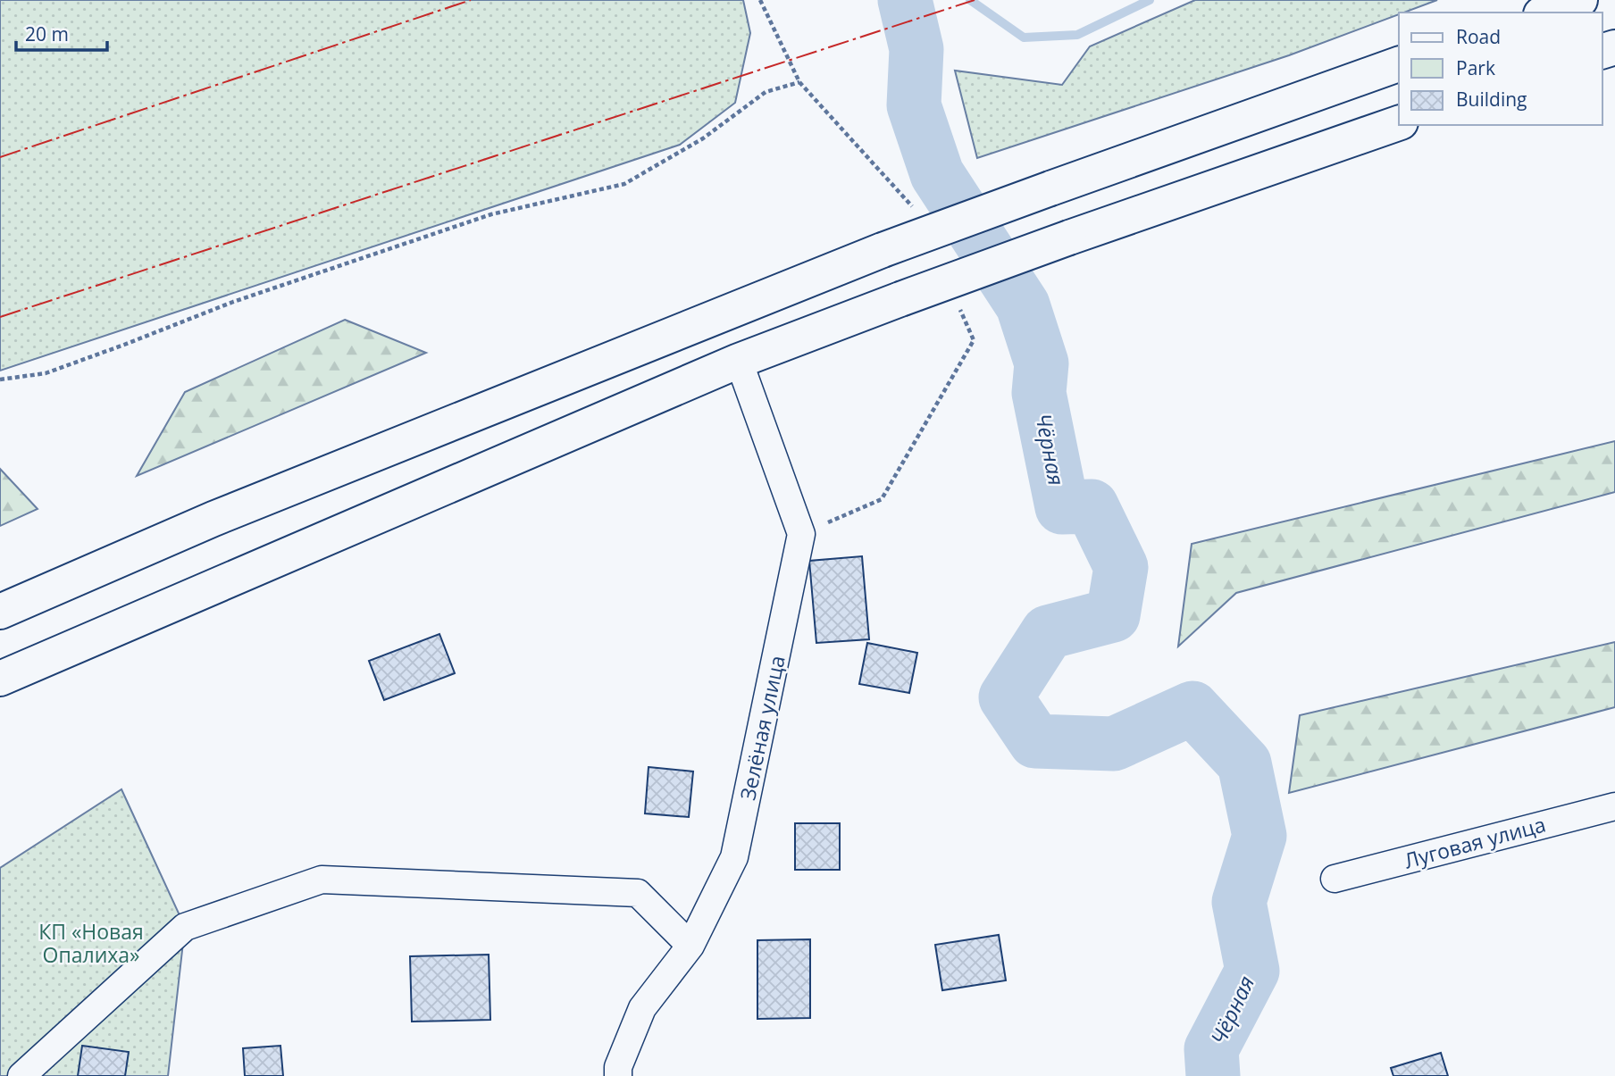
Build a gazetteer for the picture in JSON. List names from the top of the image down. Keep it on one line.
{"streets":{"street":["Зелёная улица","Луговая улица"]},"water":["Чёрная"],"parks":["КП «Новая Опалиха»"],"legend":["Road","Park","Building"],"scale_bar":"20 m"}
